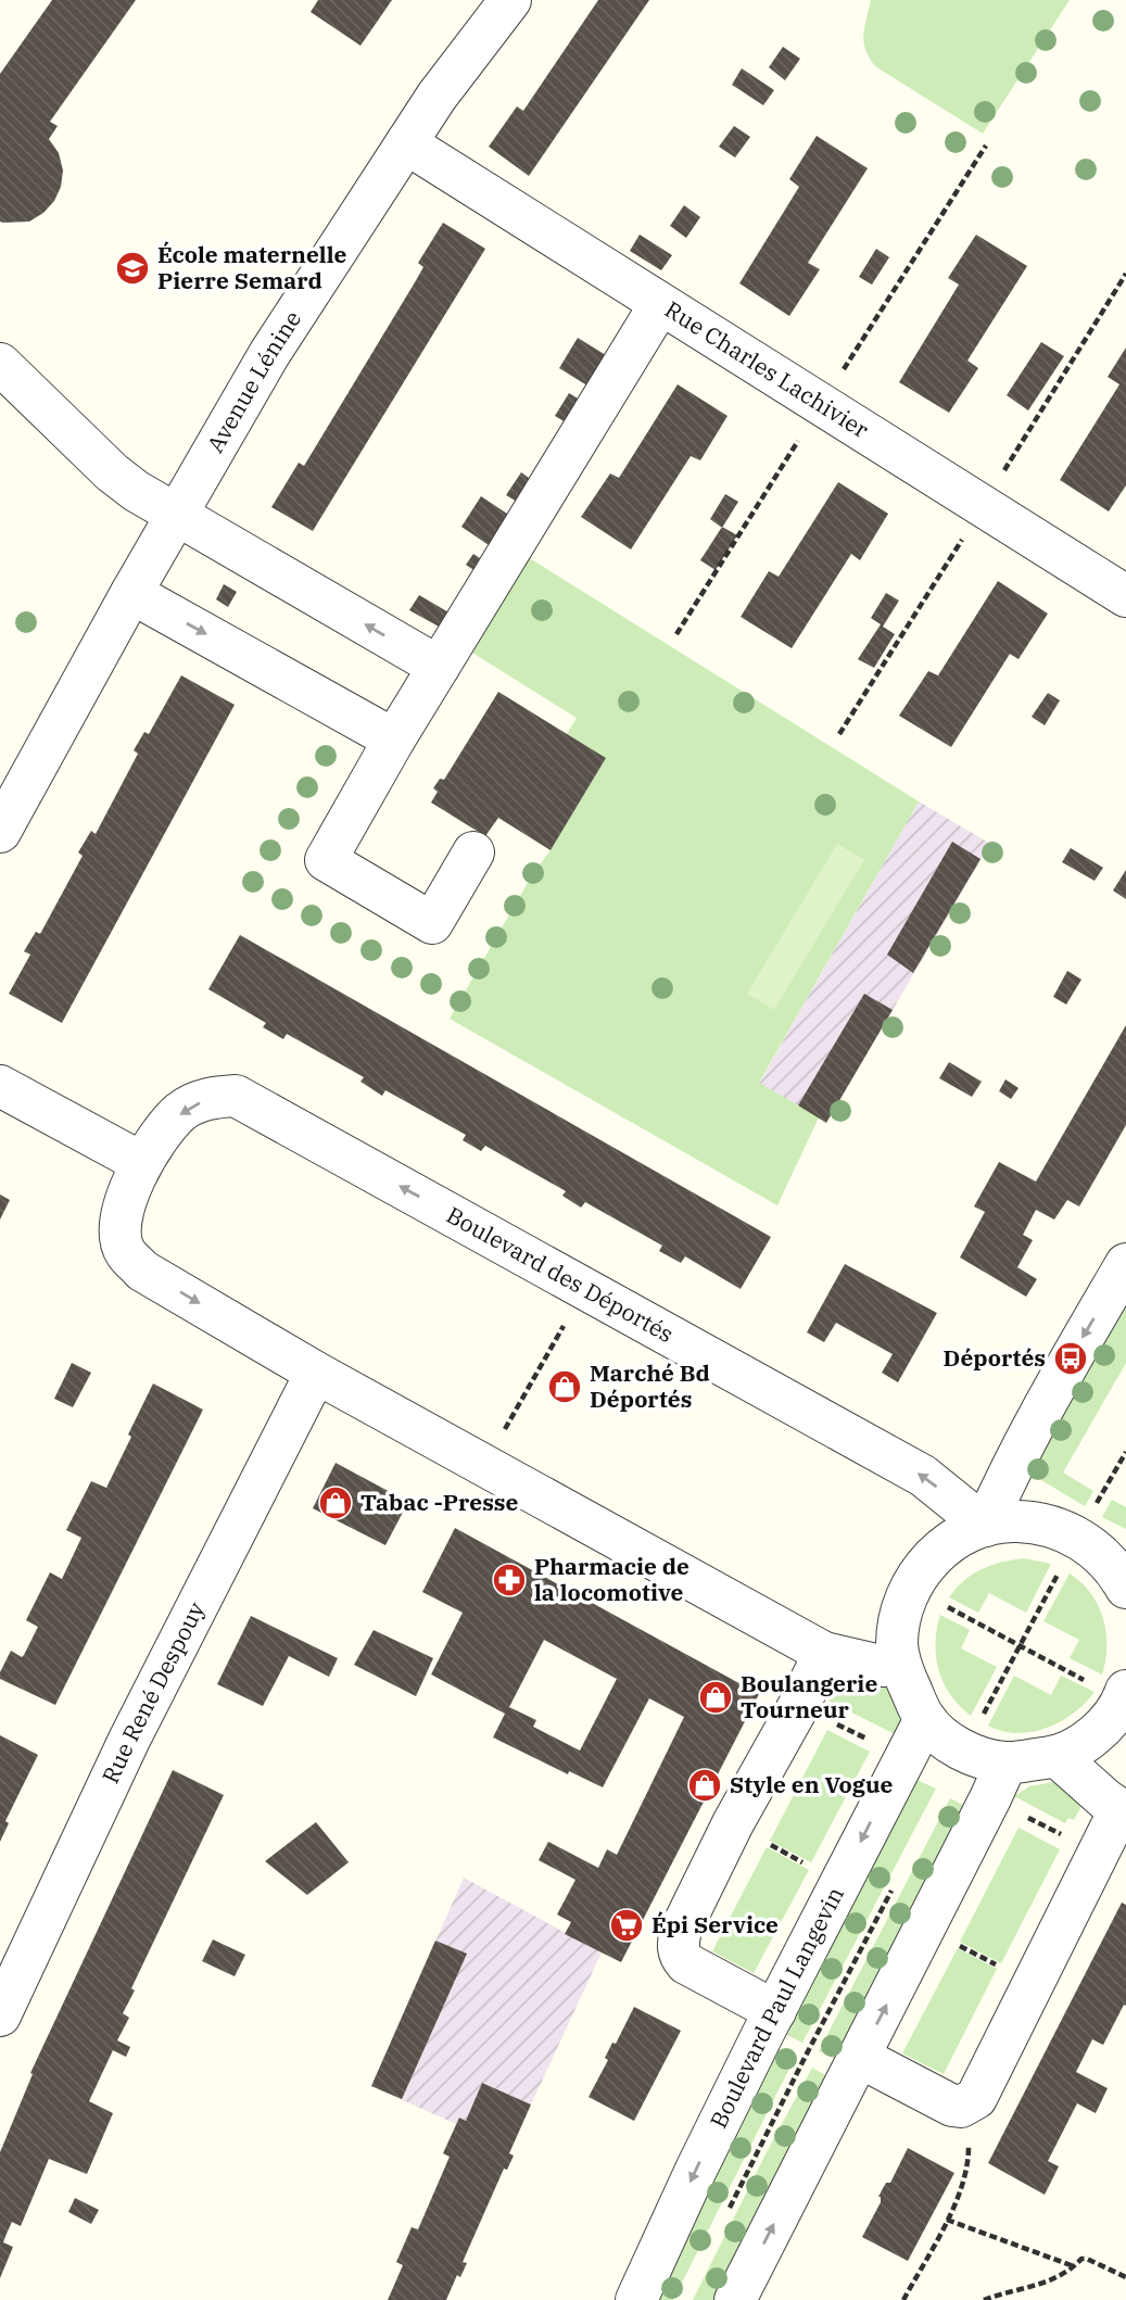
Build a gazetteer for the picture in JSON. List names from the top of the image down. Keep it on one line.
{"streets":{"street":["Rue Charles Lachivier","Avenue Lénine","Boulevard des Déportés","Rue René Despouy","Boulevard Paul Langevin"]},"crossings":[["Rue Charles Lachivier","Avenue Lénine"],["Boulevard des Déportés","Rue René Despouy"]],"places":{"school or university":["École maternelle Pierre Semard"],"bus stop":["Déportés"],"shop":["Marché Bd Déportés","Tabac -Presse","Boulangerie Tourneur","Style en Vogue"],"pharmacy":["Pharmacie de la locomotive"],"supermarket":["Épi Service"]}}
